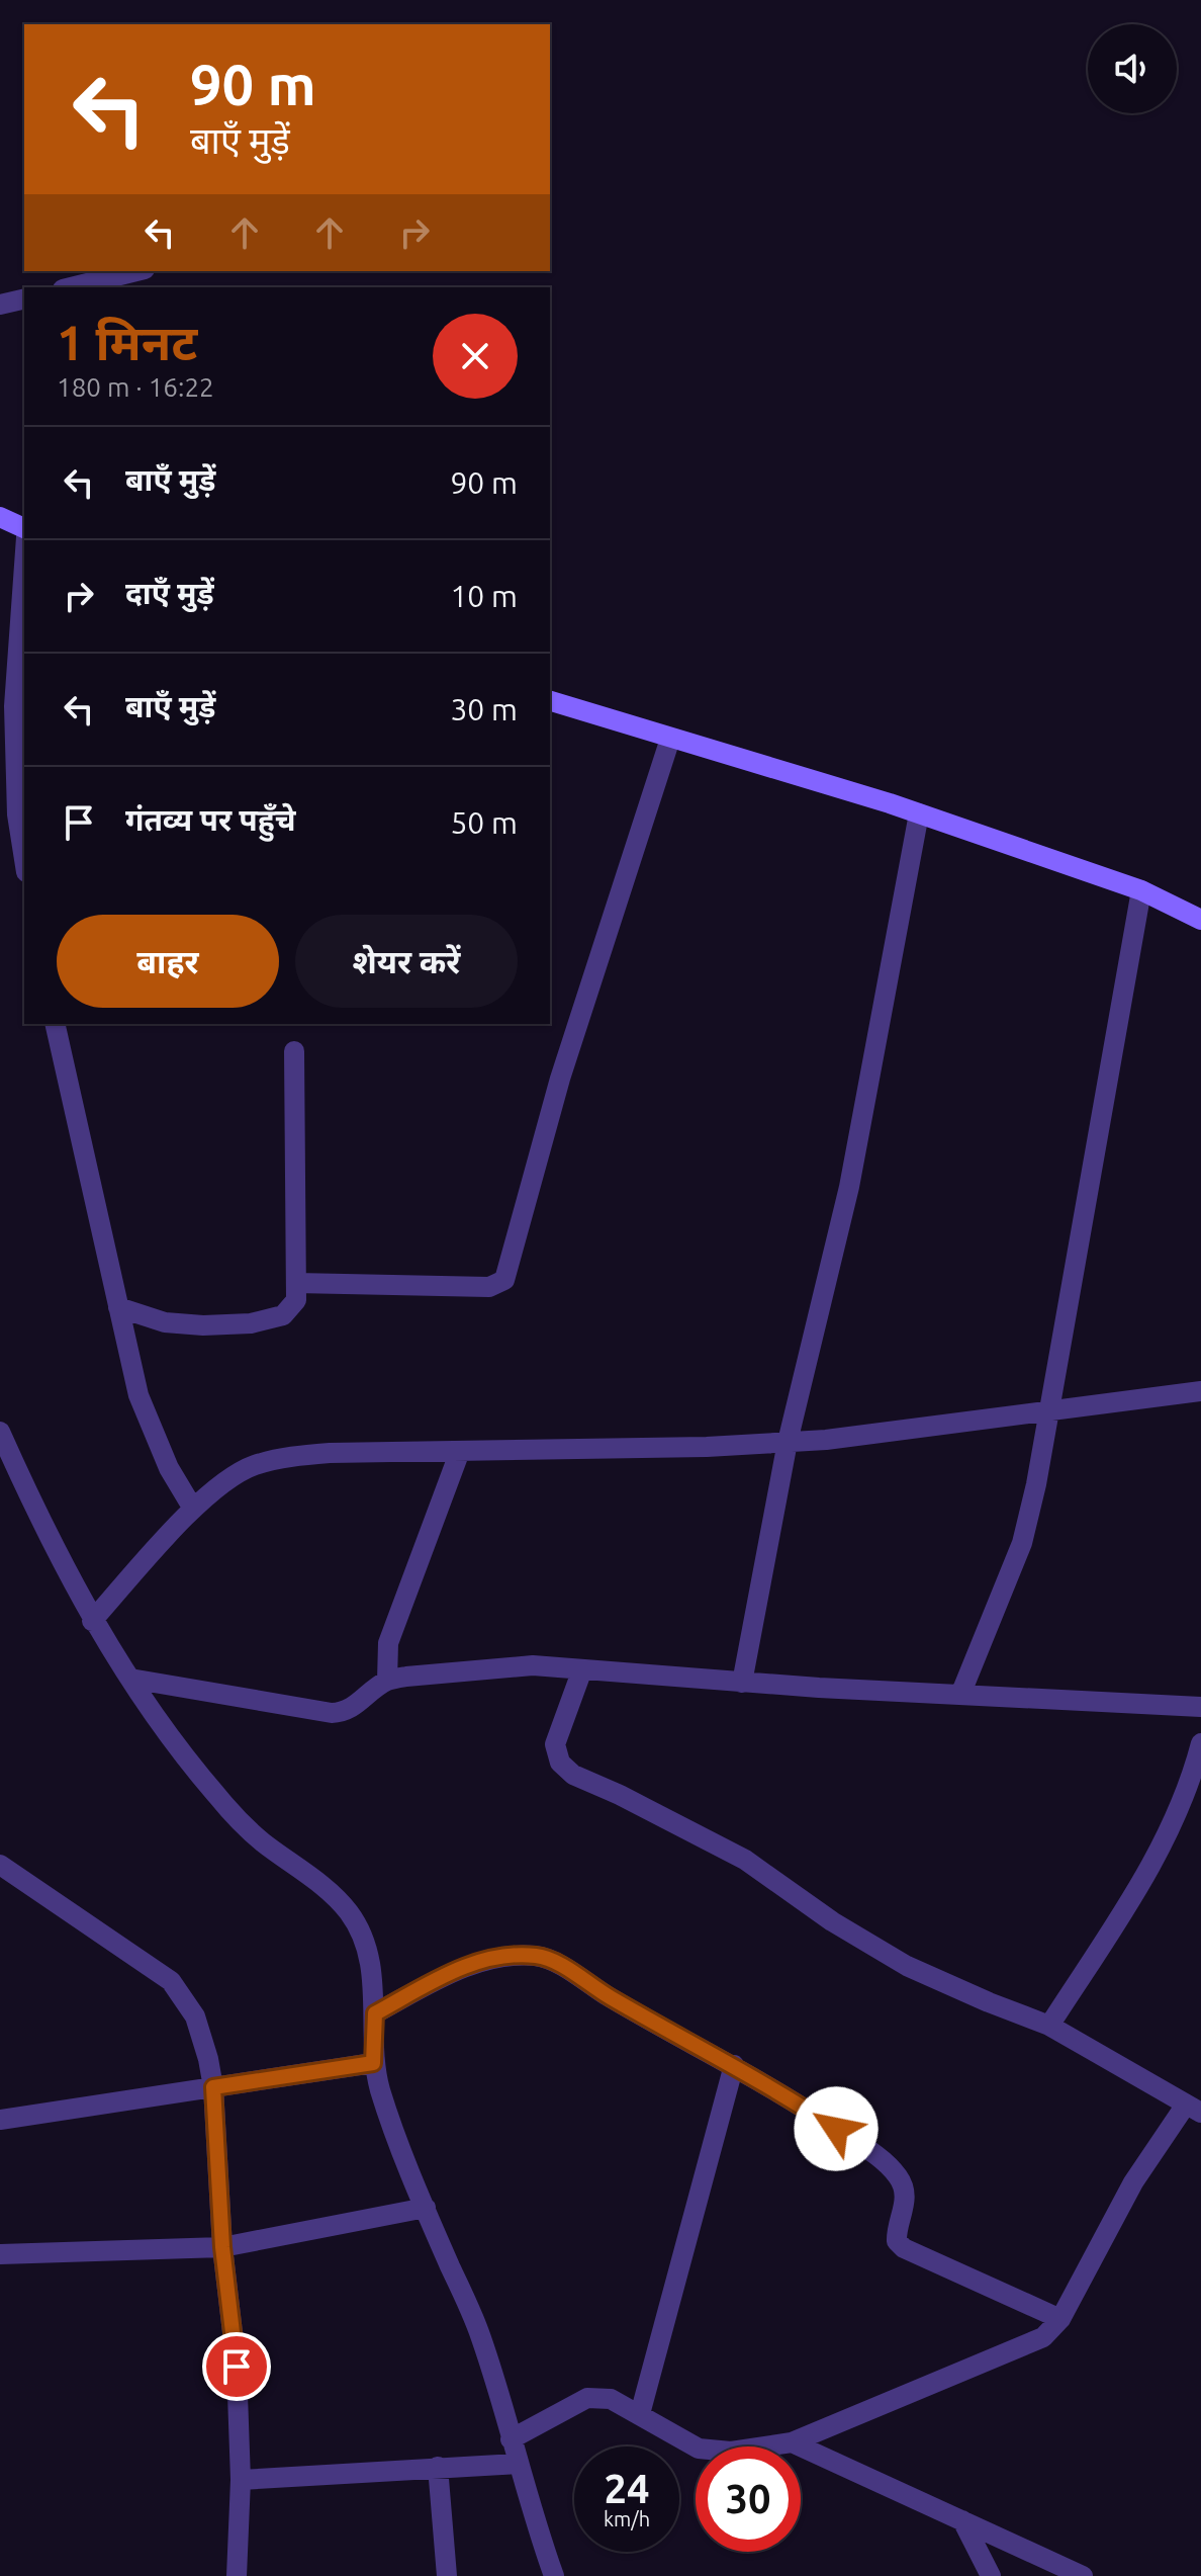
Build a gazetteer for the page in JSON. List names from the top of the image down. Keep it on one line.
{"page":{"turn":["90 m","बाएँ मुड़ें"],"heading":["1 मिनट","180 m · 16:22"],"list":[{"name":"बाएँ मुड़ें","value":"90 m"},{"name":"दाएँ मुड़ें","value":"10 m"},{"name":"बाएँ मुड़ें","value":"30 m"},{"name":"गंतव्य पर पहुँचे","value":"50 m"}],"buttons":["बाहर","शेयर करें"],"speed":"24 km/h","limit":"30"}}
